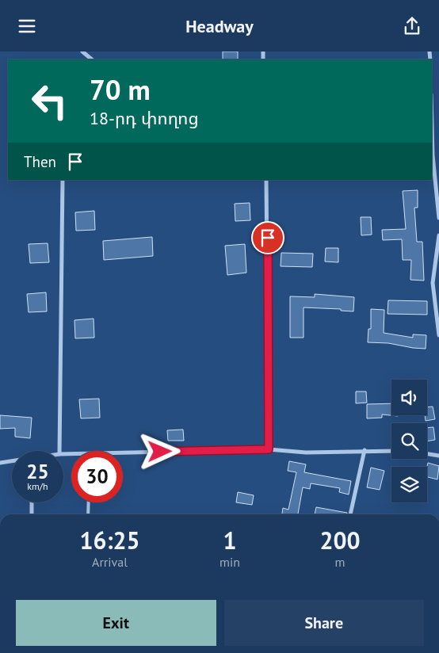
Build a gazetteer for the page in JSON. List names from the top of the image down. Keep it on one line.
{"page":{"header":"Headway","turn":["70 m","18-րդ փողոց"],"then":"Then","speed":"25 km/h","limit":"30","eta":["16:25","Arrival","1","min","200","m"],"buttons":["Exit","Share"]}}
